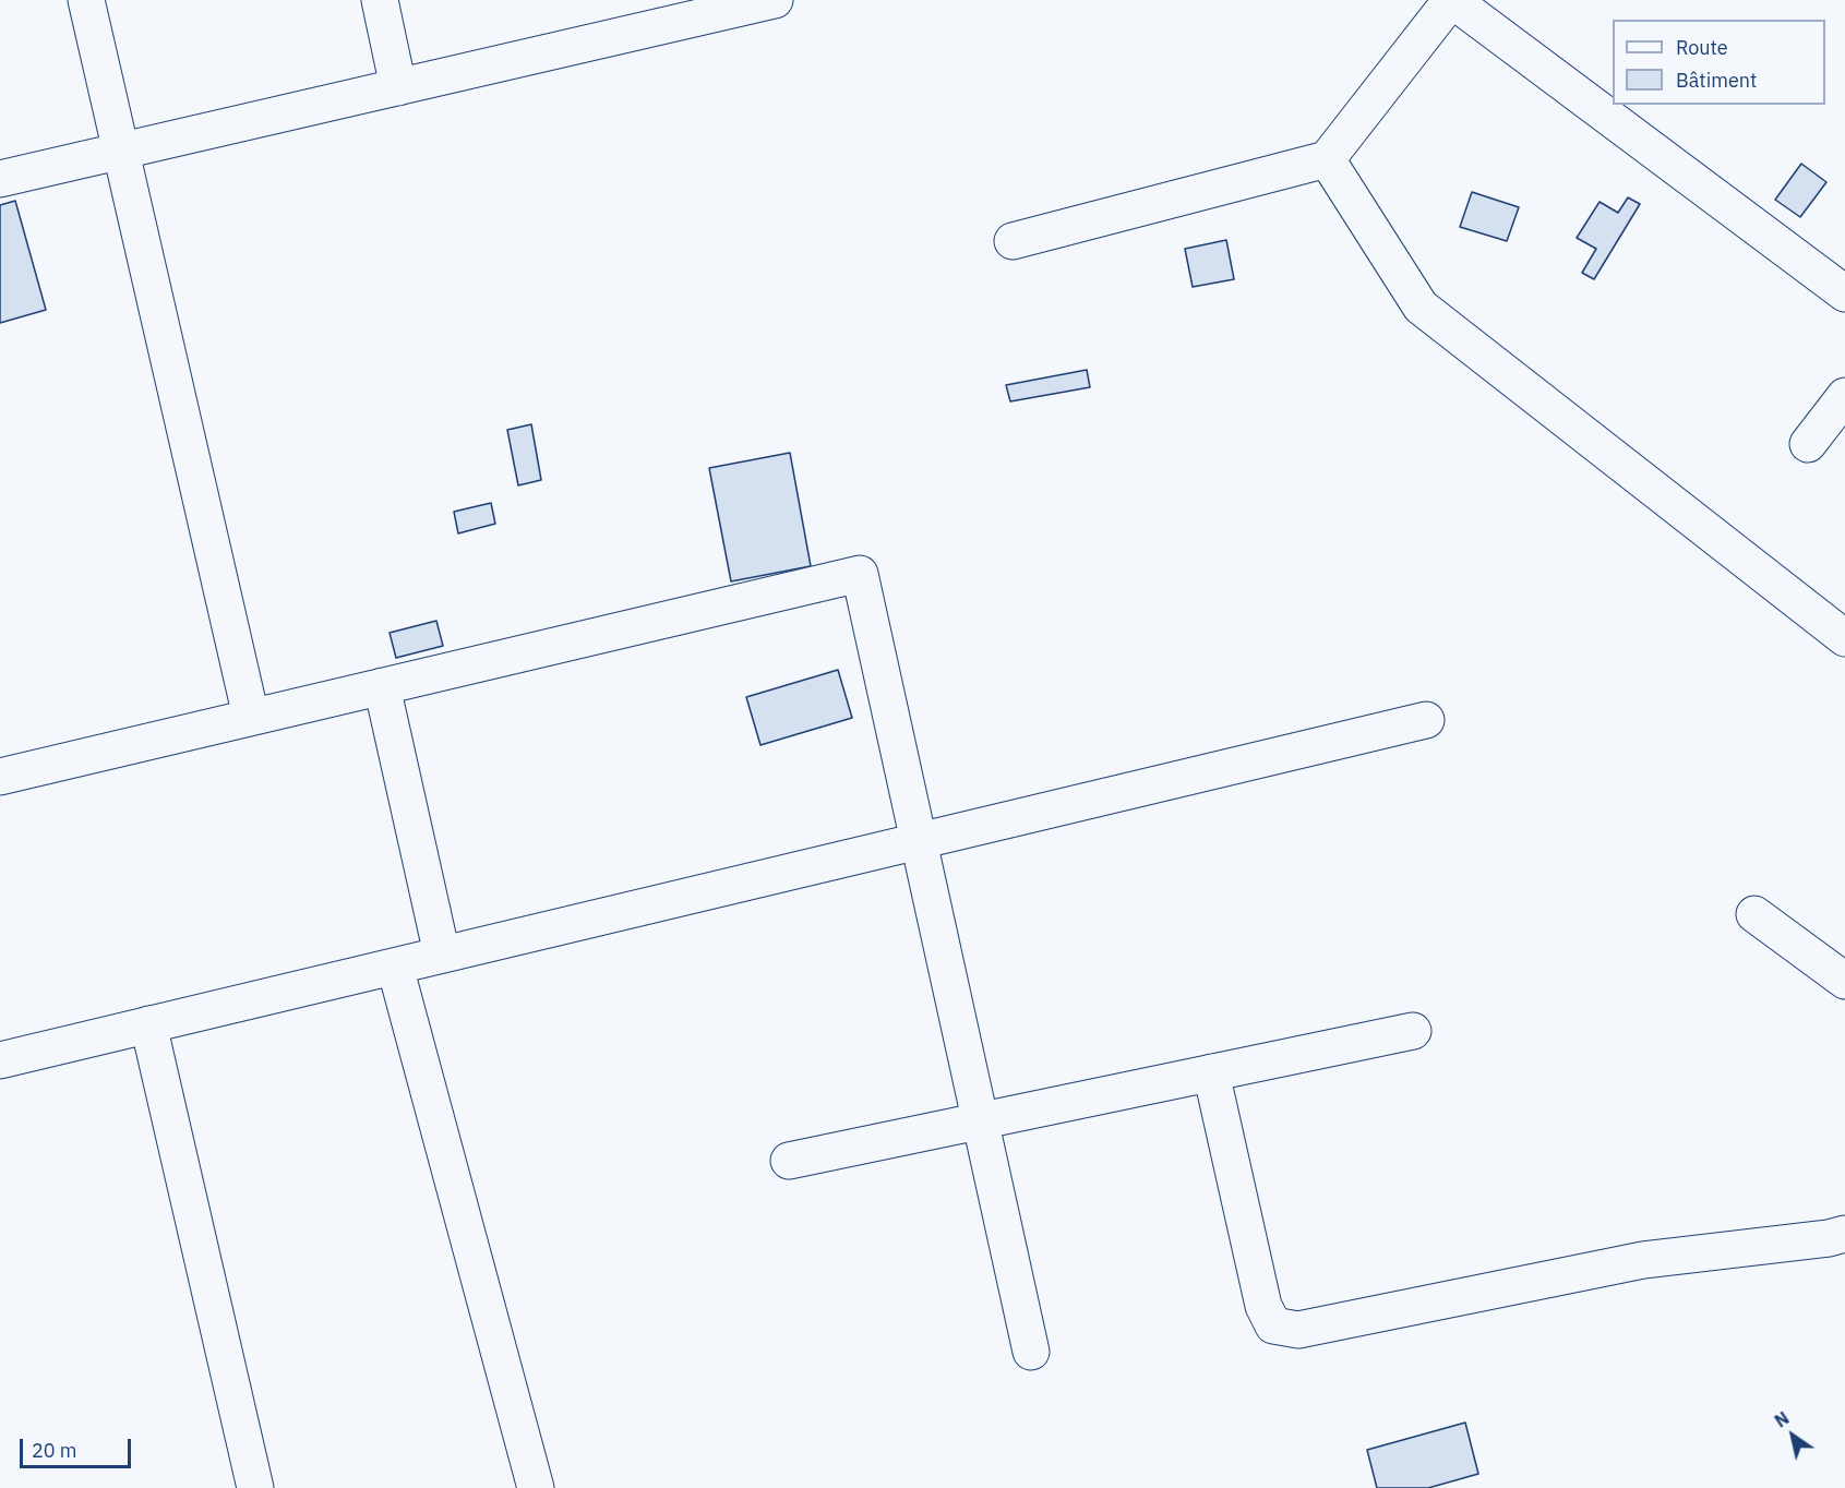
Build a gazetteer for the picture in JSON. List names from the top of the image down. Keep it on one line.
{"legend":["Route","Bâtiment"],"scale_bar":"20 m","north":"top left"}
